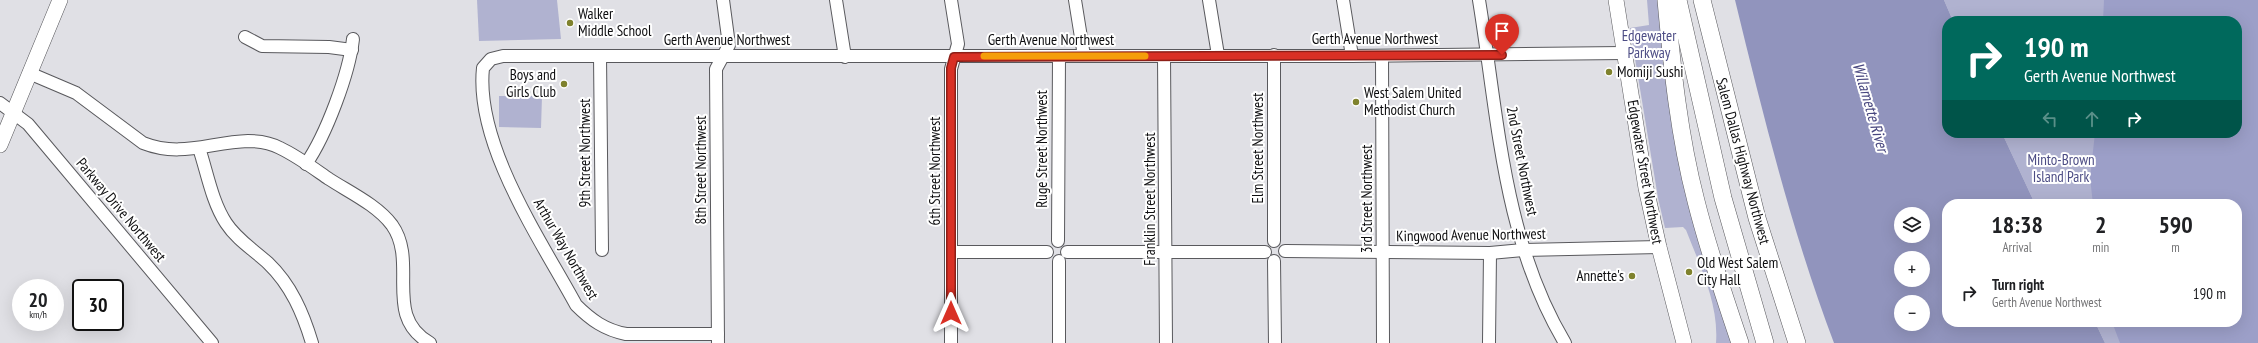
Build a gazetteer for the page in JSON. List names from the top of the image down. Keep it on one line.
{"streets":{"highway":["Salem Dallas Highway Northwest"],"main road":["Edgewater Street Northwest"],"street":["Gerth Avenue Northwest","Elm Street Northwest","Ruge Street Northwest","9th Street Northwest","2nd Street Northwest","8th Street Northwest","6th Street Northwest","Franklin Street Northwest","3rd Street Northwest","Parkway Drive Northwest","Kingwood Avenue Northwest","Arthur Way Northwest"]},"crossings":[["Gerth Avenue Northwest","Elm Street Northwest"],["Gerth Avenue Northwest","Ruge Street Northwest"],["Gerth Avenue Northwest","9th Street Northwest"],["Gerth Avenue Northwest","2nd Street Northwest"],["Gerth Avenue Northwest","8th Street Northwest"],["Gerth Avenue Northwest","6th Street Northwest"],["Gerth Avenue Northwest","Edgewater Street Northwest"],["Gerth Avenue Northwest","Franklin Street Northwest"],["Gerth Avenue Northwest","3rd Street Northwest"],["Gerth Avenue Northwest","Arthur Way Northwest"],["Elm Street Northwest","Kingwood Avenue Northwest"],["2nd Street Northwest","Kingwood Avenue Northwest"],["8th Street Northwest","Arthur Way Northwest"],["Edgewater Street Northwest","Kingwood Avenue Northwest"],["3rd Street Northwest","Kingwood Avenue Northwest"]],"water":["Willamette River"],"parks":["Edgewater Parkway","Minto-Brown Island Park"],"places":["Walker Middle School","Momiji Sushi","Boys and Girls Club","West Salem United Methodist Church","Old West Salem City Hall","Annette's"],"page":{"turn":["190 m","Gerth Avenue Northwest"],"eta":["18:38","Arrival","2","min","590","m"],"map_buttons":["+","−"],"list":[{"name":"Turn right","note":"Gerth Avenue Northwest","value":"190 m"}],"speed":"20 km/h","limit":"30"}}
